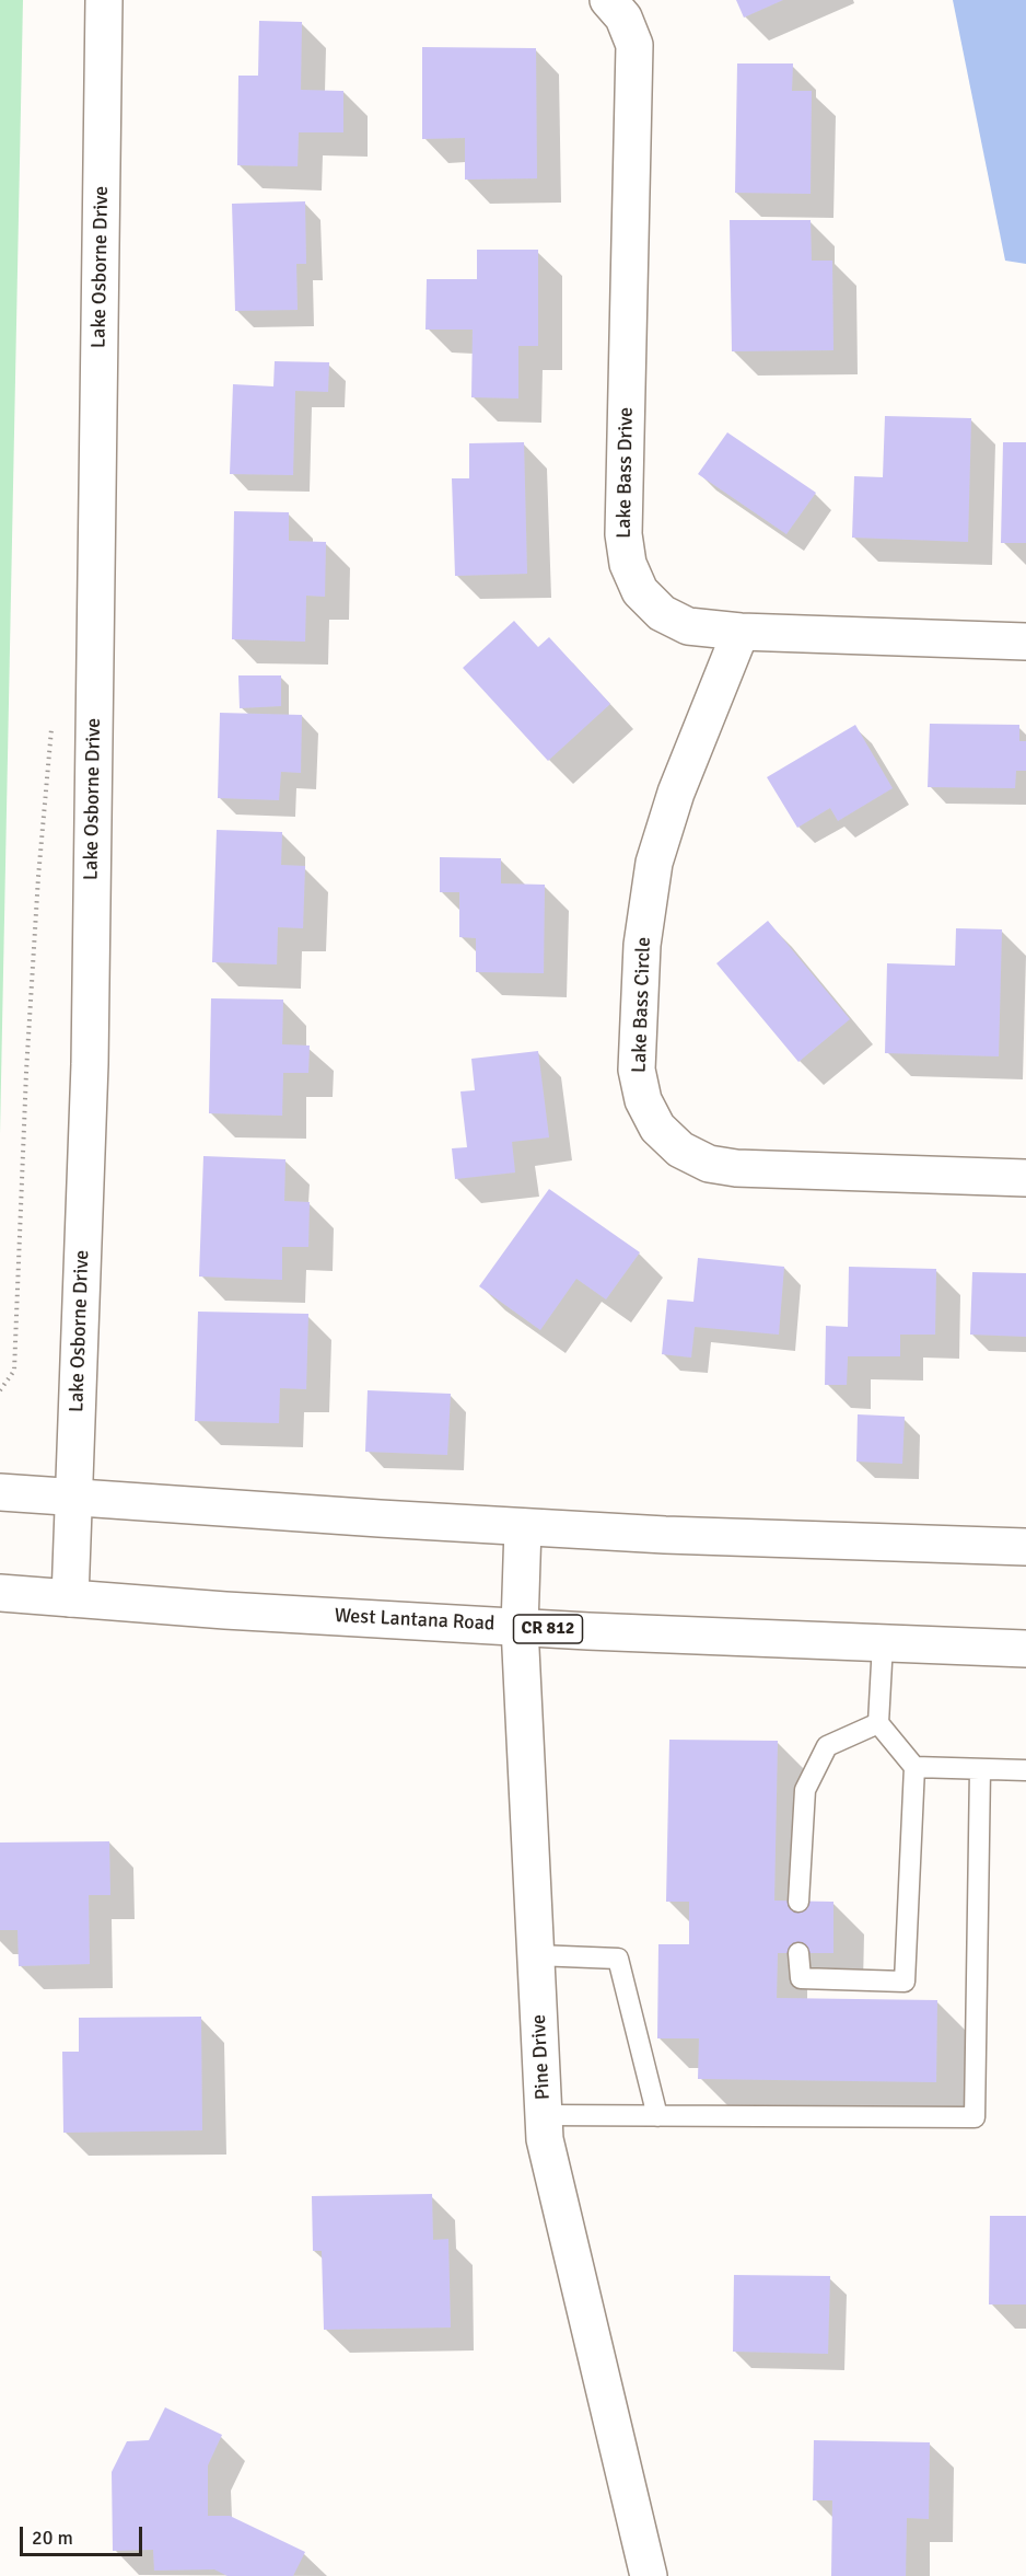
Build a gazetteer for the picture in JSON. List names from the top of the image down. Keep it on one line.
{"streets":{"street":["Lake Osborne Drive","Lake Bass Drive","Lake Bass Circle","West Lantana Road","CR 812","Pine Drive"]},"crossings":[["Lake Osborne Drive","West Lantana Road"],["Lake Bass Drive","Lake Bass Circle"],["West Lantana Road","Pine Drive"]],"scale_bar":"20 m"}
